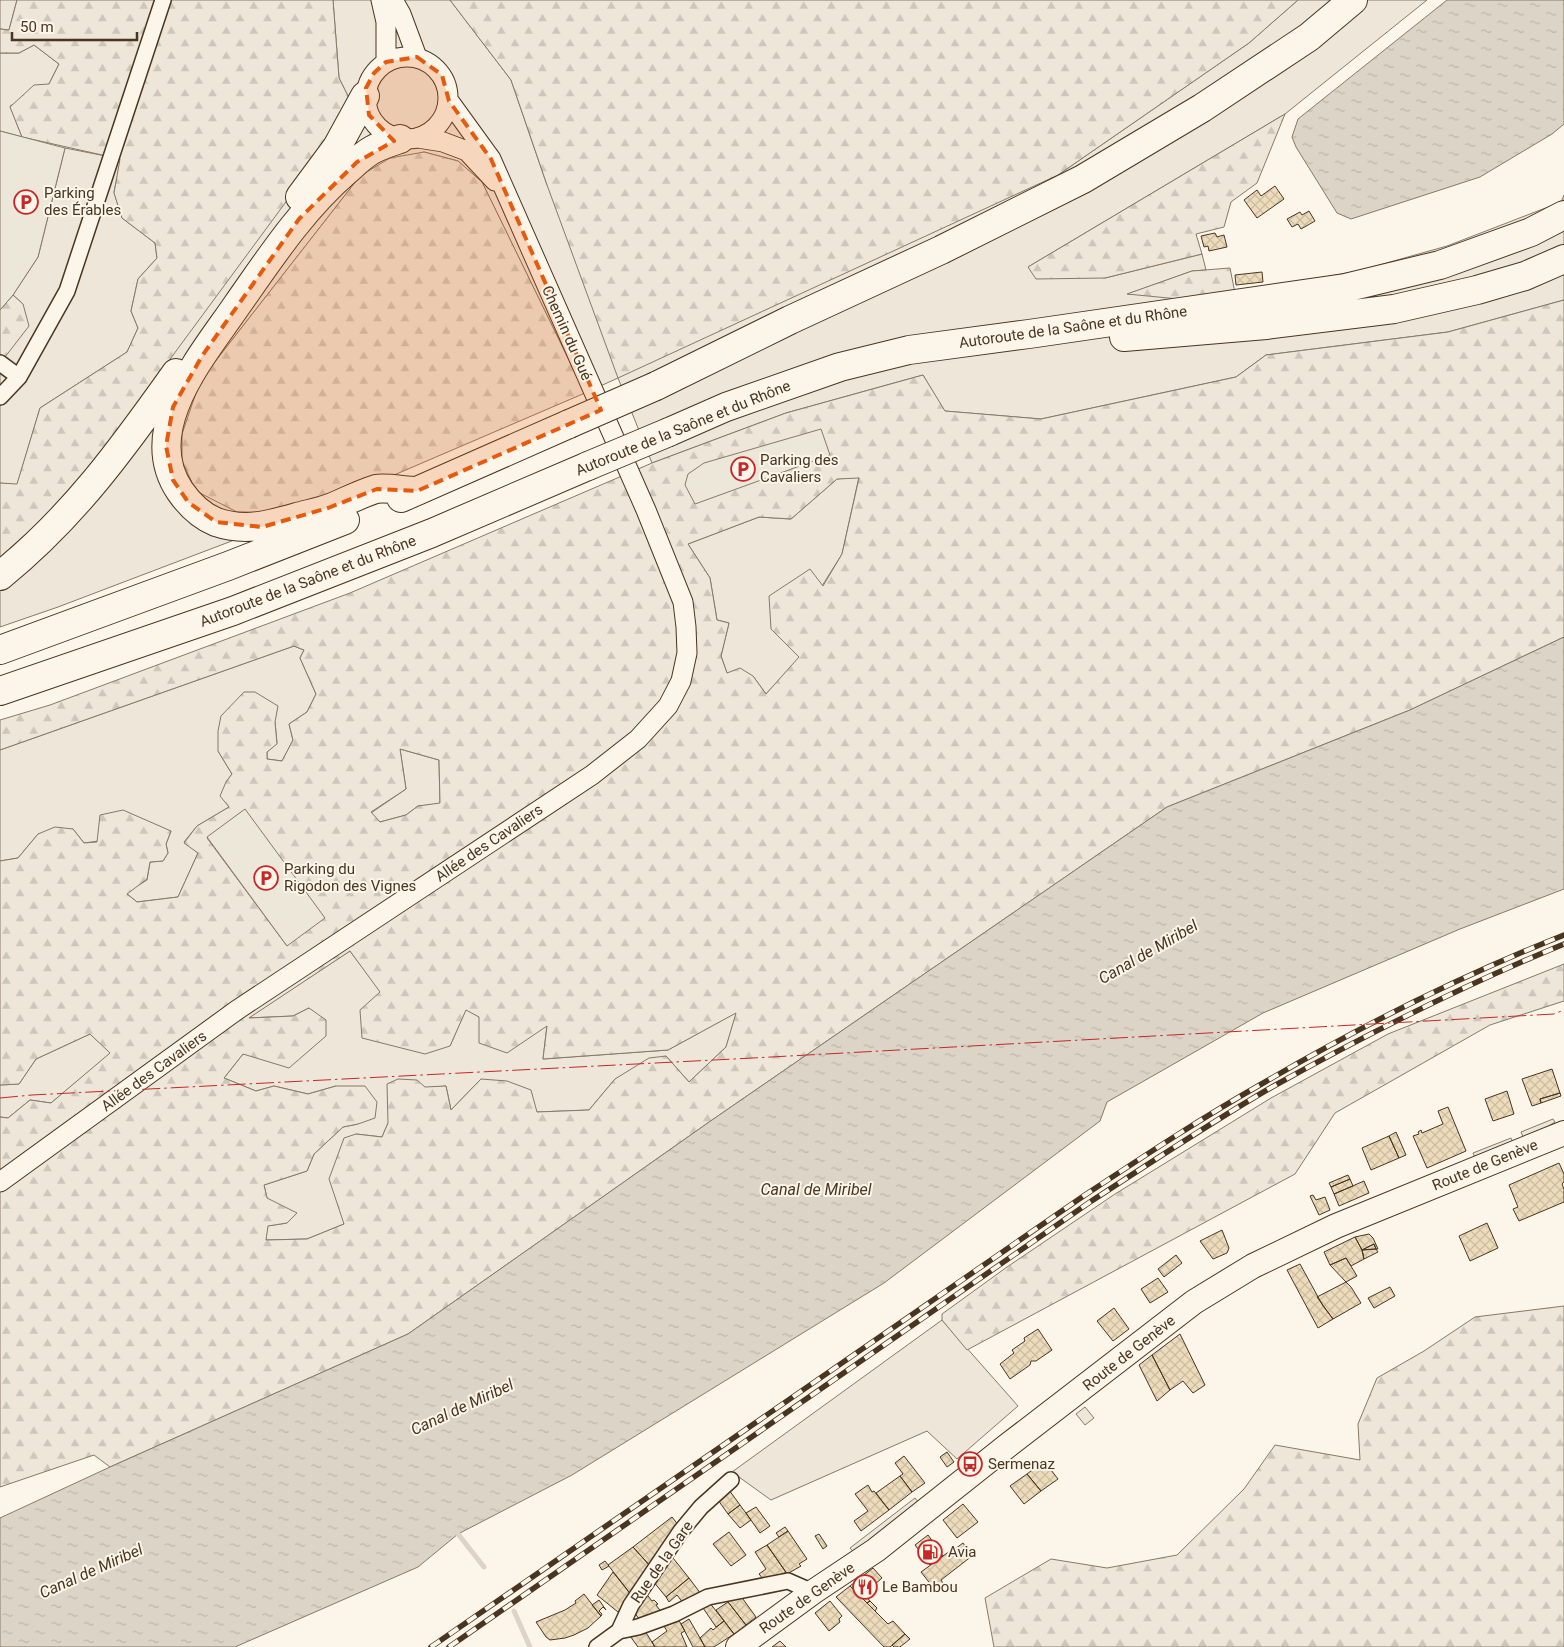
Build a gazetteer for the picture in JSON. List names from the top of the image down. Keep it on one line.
{"streets":{"highway":["Autoroute de la Saône et du Rhône"],"main road":["Route de Genève"],"street":["Chemin du Gué","Allée des Cavaliers","Rue de la Gare"]},"crossings":[["Chemin du Gué","Allée des Cavaliers"]],"water":["Canal de Miribel"],"places":{"parking":["Parking des Érables","Parking des Cavaliers","Parking du Rigodon des Vignes"],"bus stop":["Sermenaz"],"fuel station":["Avia"],"restaurant":["Le Bambou"]},"scale_bar":"50 m"}
